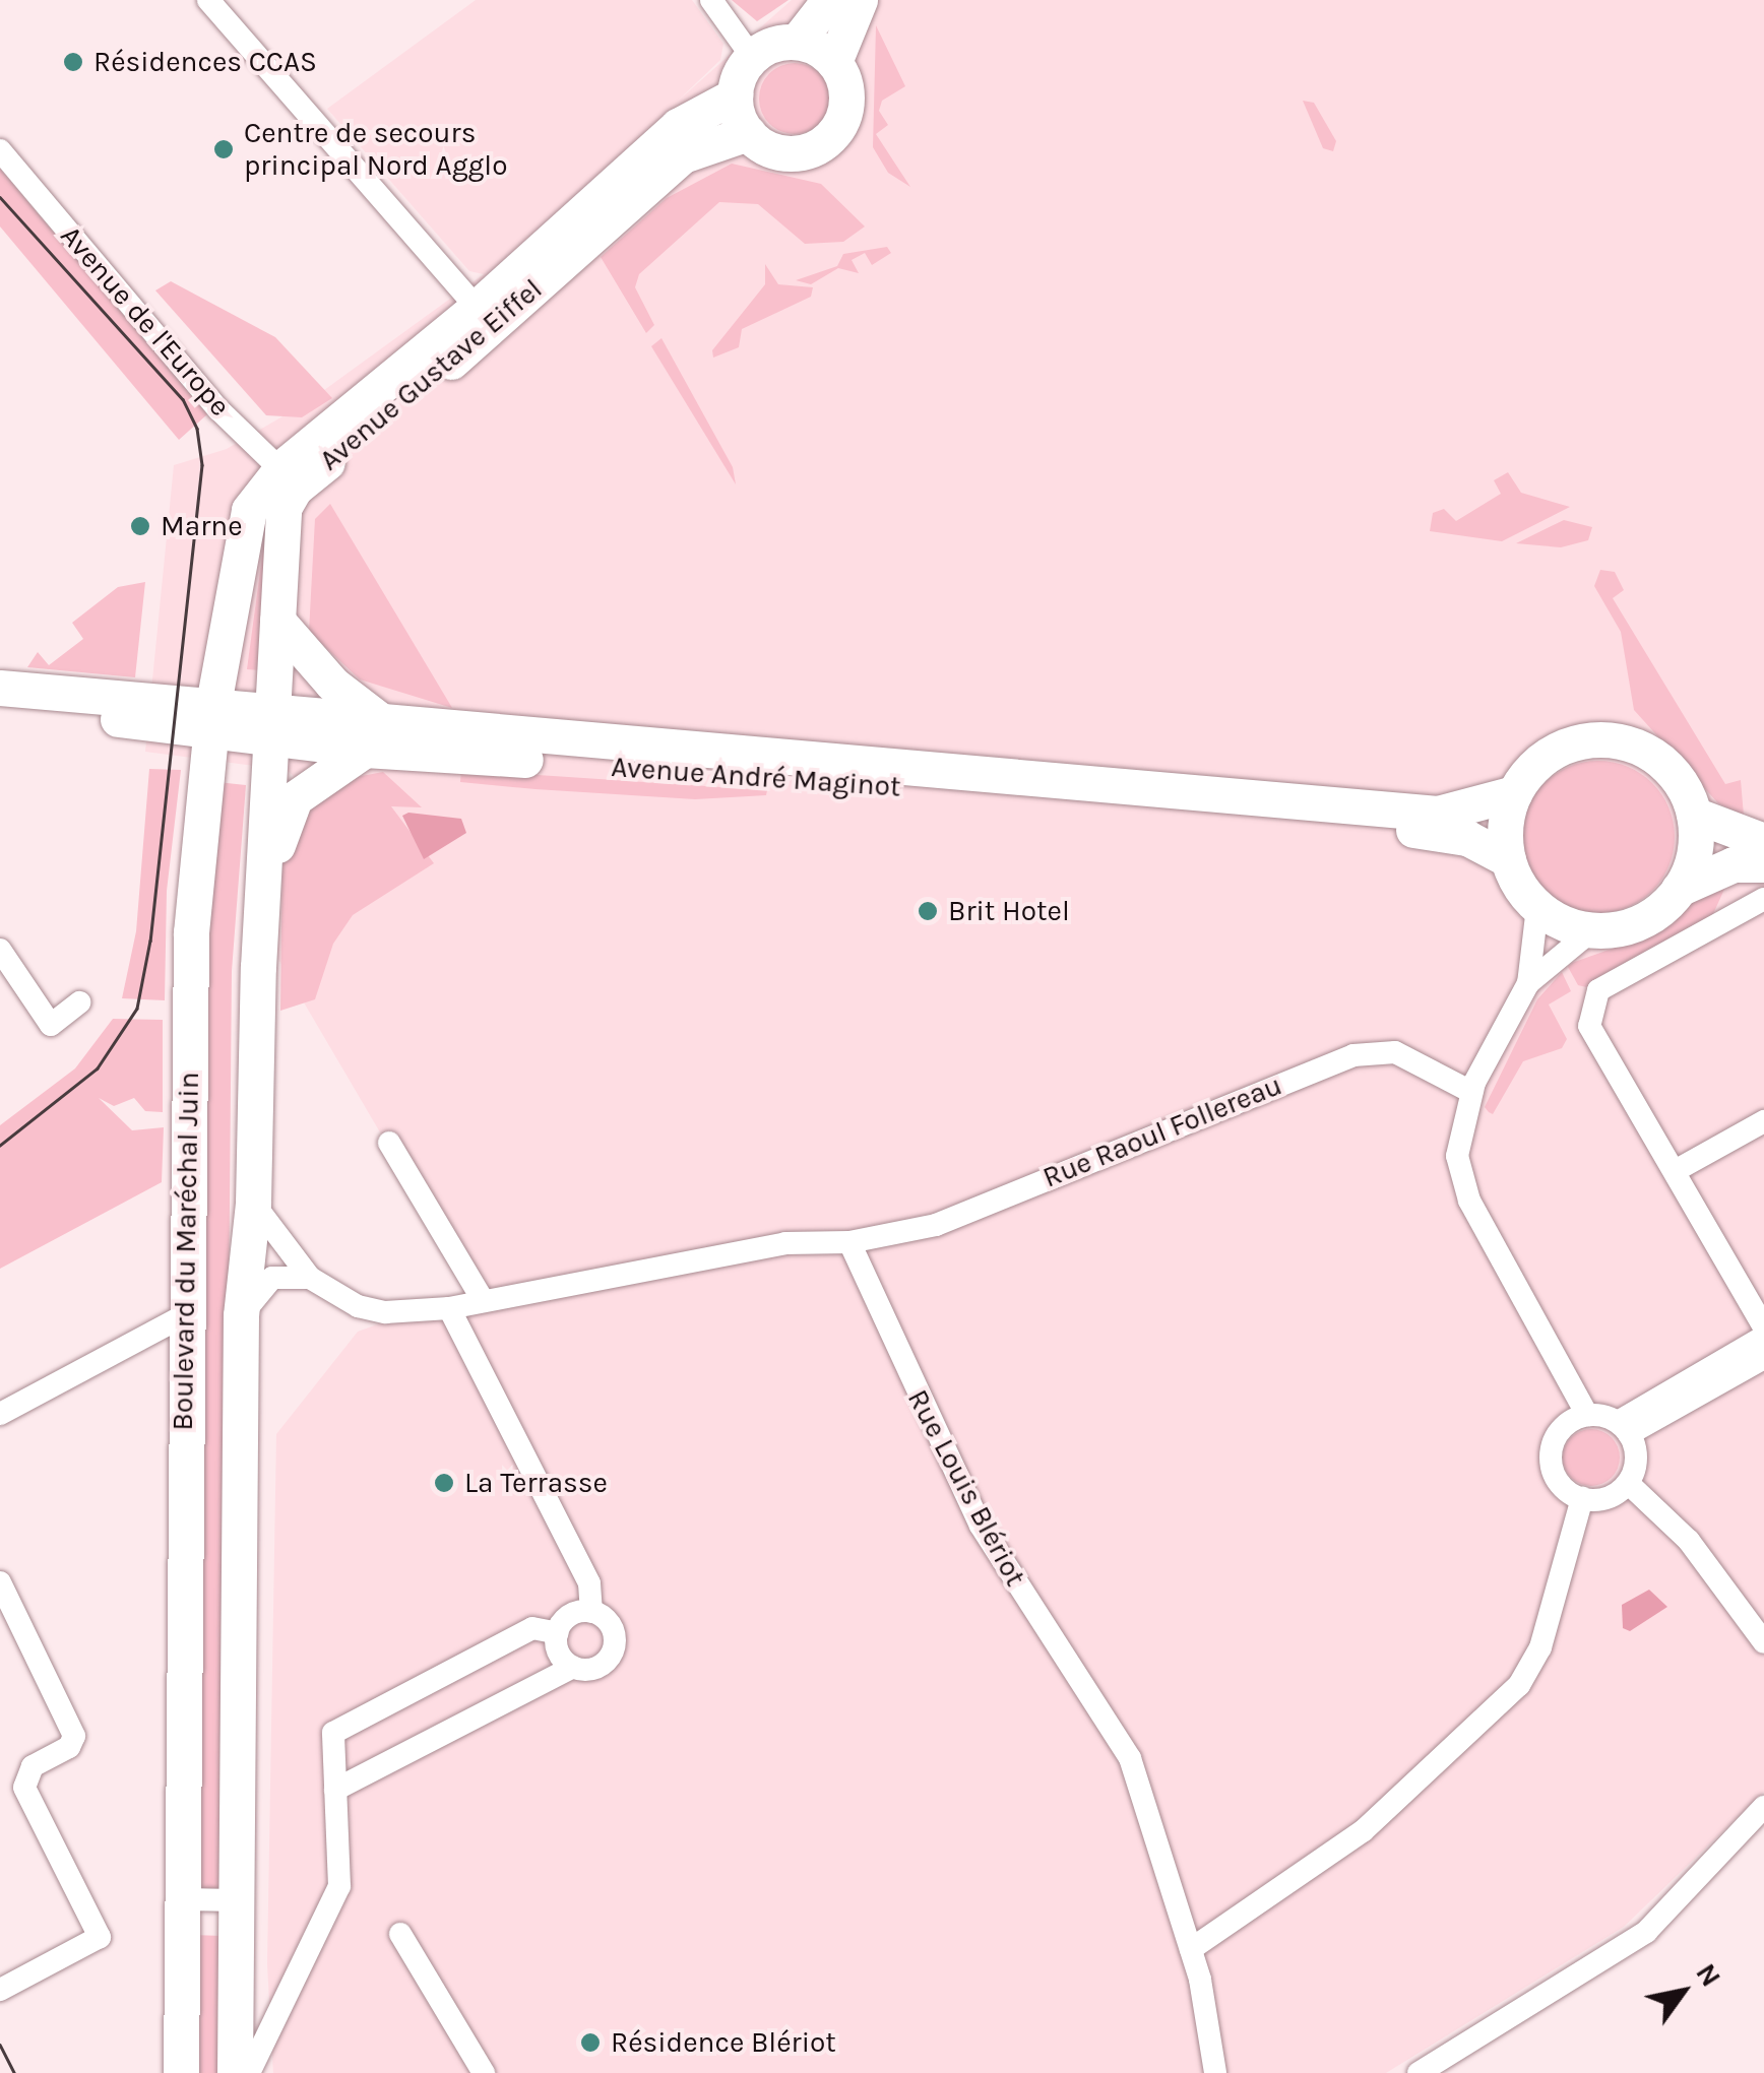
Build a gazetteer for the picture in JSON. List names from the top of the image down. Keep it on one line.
{"streets":{"main road":["Avenue Gustave Eiffel","Avenue André Maginot","Boulevard du Maréchal Juin"],"street":["Avenue de l'Europe","Rue Raoul Follereau","Rue Louis Blériot"]},"crossings":[["Avenue de l'Europe","Avenue Gustave Eiffel"],["Avenue Gustave Eiffel","Avenue André Maginot"],["Avenue Gustave Eiffel","Boulevard du Maréchal Juin"],["Avenue André Maginot","Boulevard du Maréchal Juin"],["Rue Raoul Follereau","Rue Louis Blériot"]],"places":["Résidences CCAS","Centre de secours principal Nord Agglo","Marne","Brit Hotel","La Terrasse","Résidence Blériot"],"north":"top right"}
